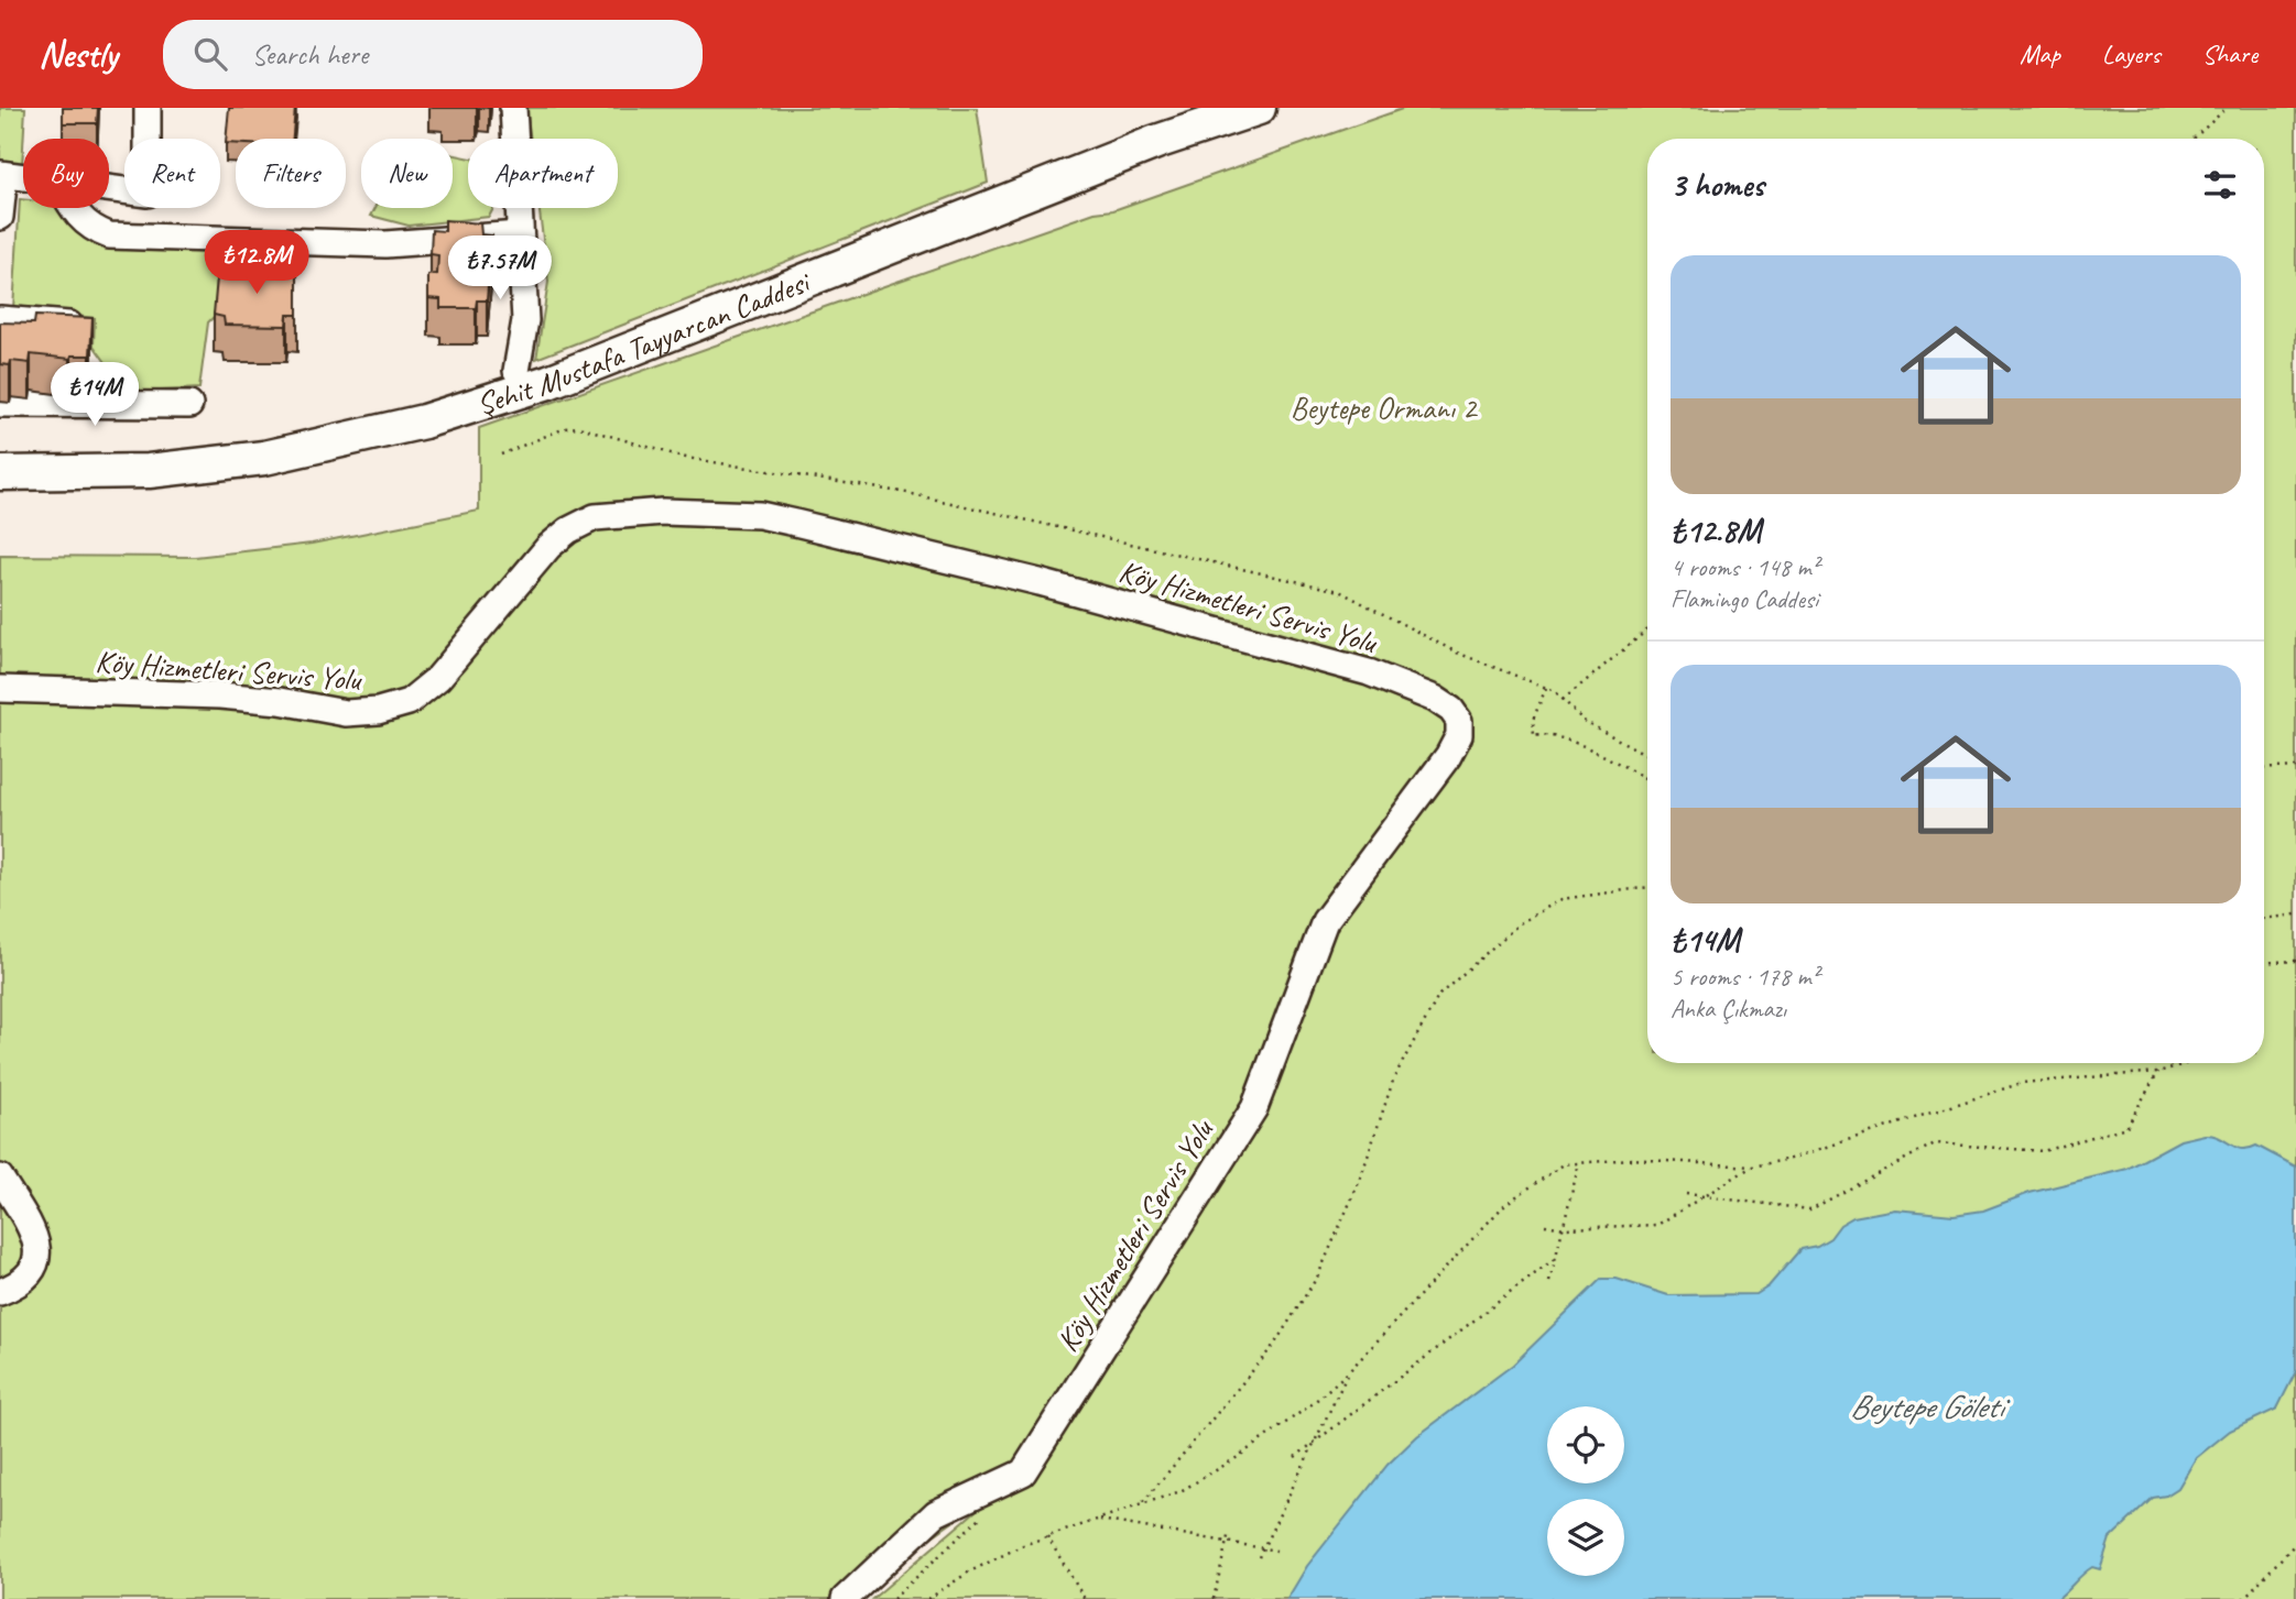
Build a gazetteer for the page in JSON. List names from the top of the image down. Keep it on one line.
{"streets":{"main road":["Şehit Mustafa Tayyarcan Caddesi"],"street":["Köy Hizmetleri Servis Yolu"]},"water":["Beytepe Göleti"],"parks":["Beytepe Ormanı 2"],"page":{"header":"Nestly","search":"Search here","nav":["Map","Layers","Share"],"chip":["Buy","Rent","Filters","New","Apartment"],"heading":"3 homes","price":["₺12.8M","₺7.57M","₺14M"],"list":[{"name":"₺12.8M","note":"4 rooms · 148 m² · Flamingo Caddesi"},{"name":"₺14M","note":"5 rooms · 178 m² · Anka Çıkmazı"}]}}
